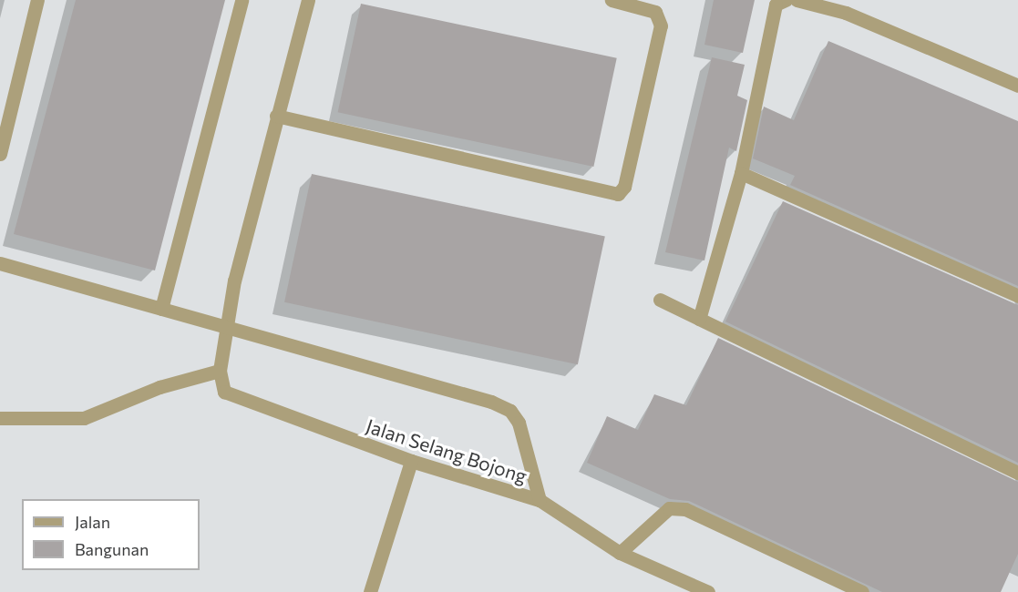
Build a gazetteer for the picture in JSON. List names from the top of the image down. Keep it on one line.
{"streets":{"street":["Jalan Selang Bojong"]},"legend":["Jalan","Bangunan"]}
